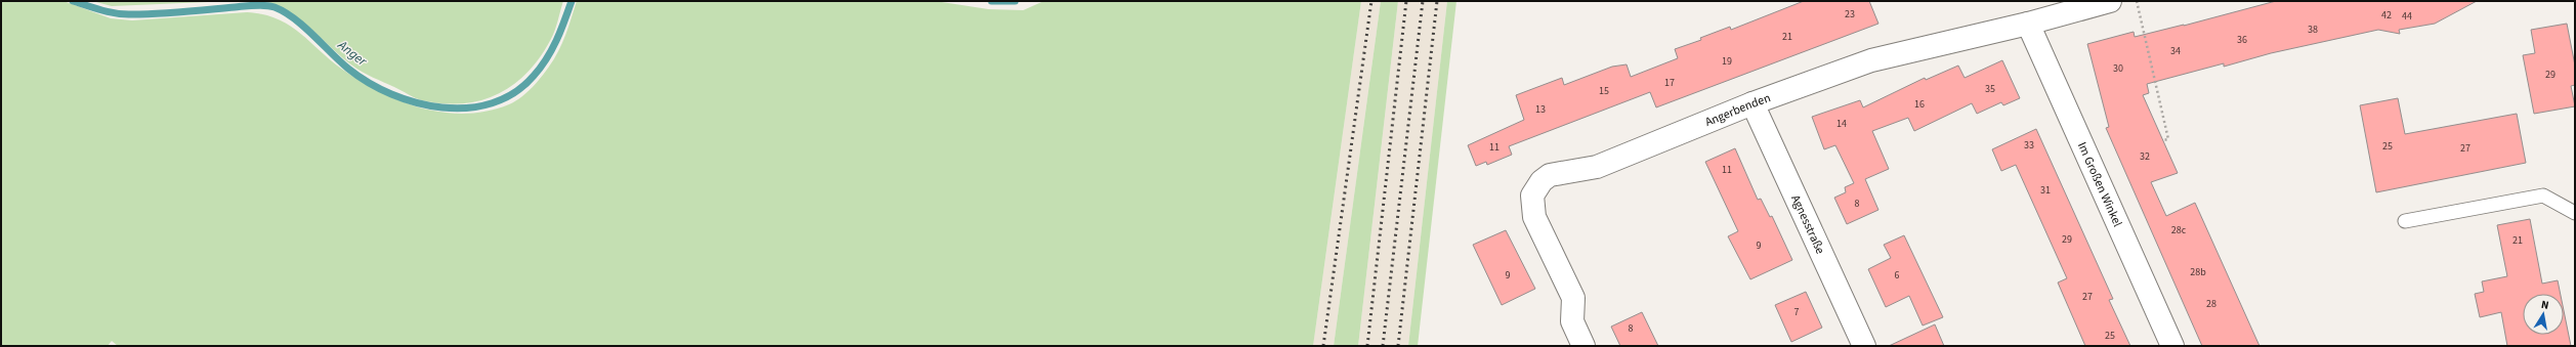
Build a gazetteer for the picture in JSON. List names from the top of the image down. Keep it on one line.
{"streets":{"street":["Angerbenden","Im Großen Winkel","Agnesstraße"]},"crossings":[["Angerbenden","Im Großen Winkel"],["Angerbenden","Agnesstraße"]],"water":["Anger"],"house_numbers":["23","42","44","38","21","36","34","19","30","29","17","35","15","16","13","14","33","25","11","27","32","11","31","8","28c","29","21","9","28b","9","6","27","28","7","8","25"],"north":"top"}
